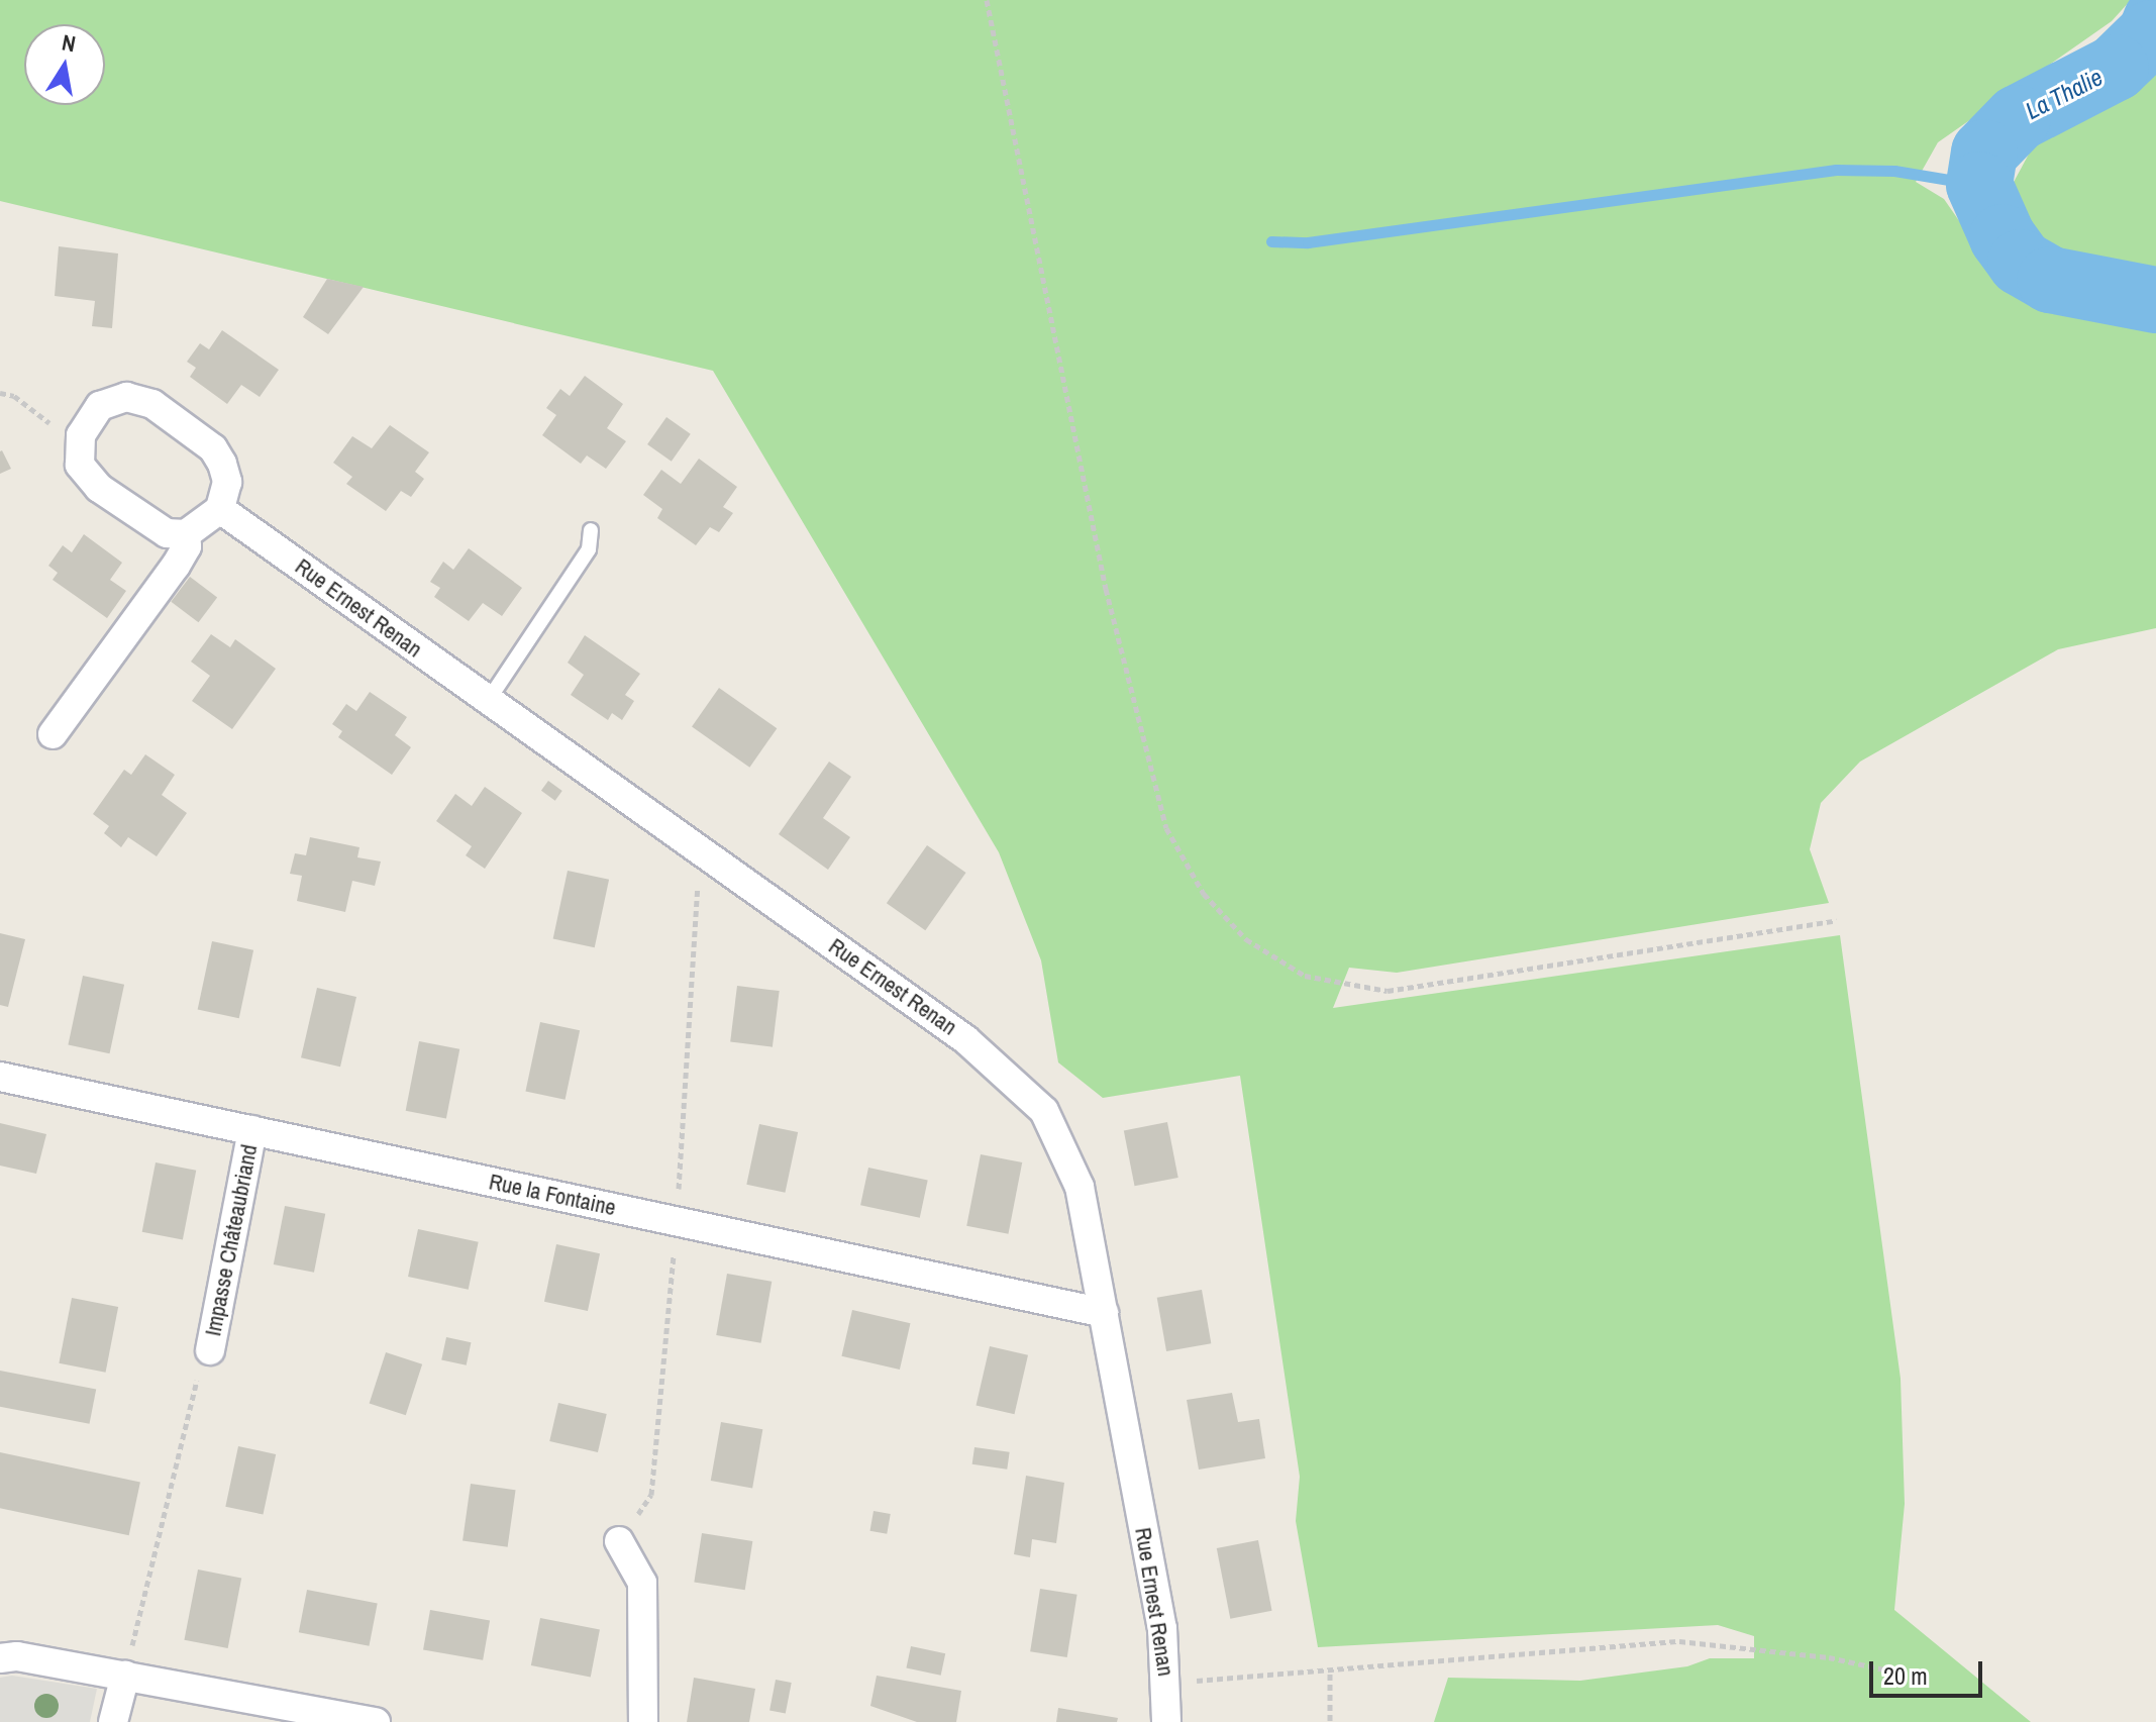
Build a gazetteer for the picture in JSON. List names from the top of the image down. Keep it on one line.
{"streets":{"street":["Rue Ernest Renan","Rue la Fontaine","Impasse Châteaubriand"]},"crossings":[["Rue Ernest Renan","Rue la Fontaine"],["Rue la Fontaine","Impasse Châteaubriand"]],"water":["La Thalie"],"scale_bar":"20 m","north":"top"}
